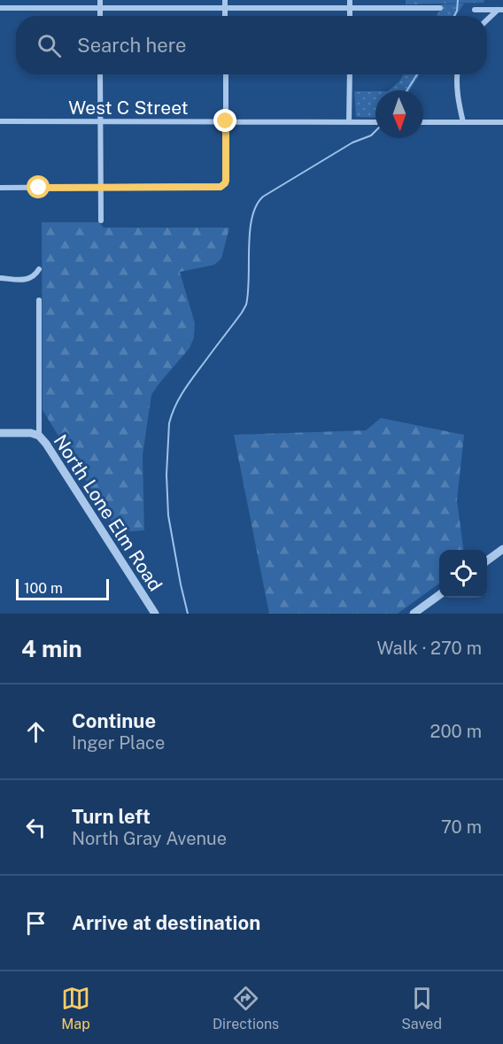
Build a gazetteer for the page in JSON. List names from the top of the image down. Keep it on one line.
{"streets":{"street":["West C Street","North Lone Elm Road"]},"scale_bar":"100 m","north":"bottom","page":{"search":"Search here","scale":"100 m","heading":["4 min","Walk · 270 m"],"list":[["Continue","Inger Place","200 m"],["Turn left","North Gray Avenue","70 m"],"Arrive at destination"],"nav":["Map","Directions","Saved"]}}
